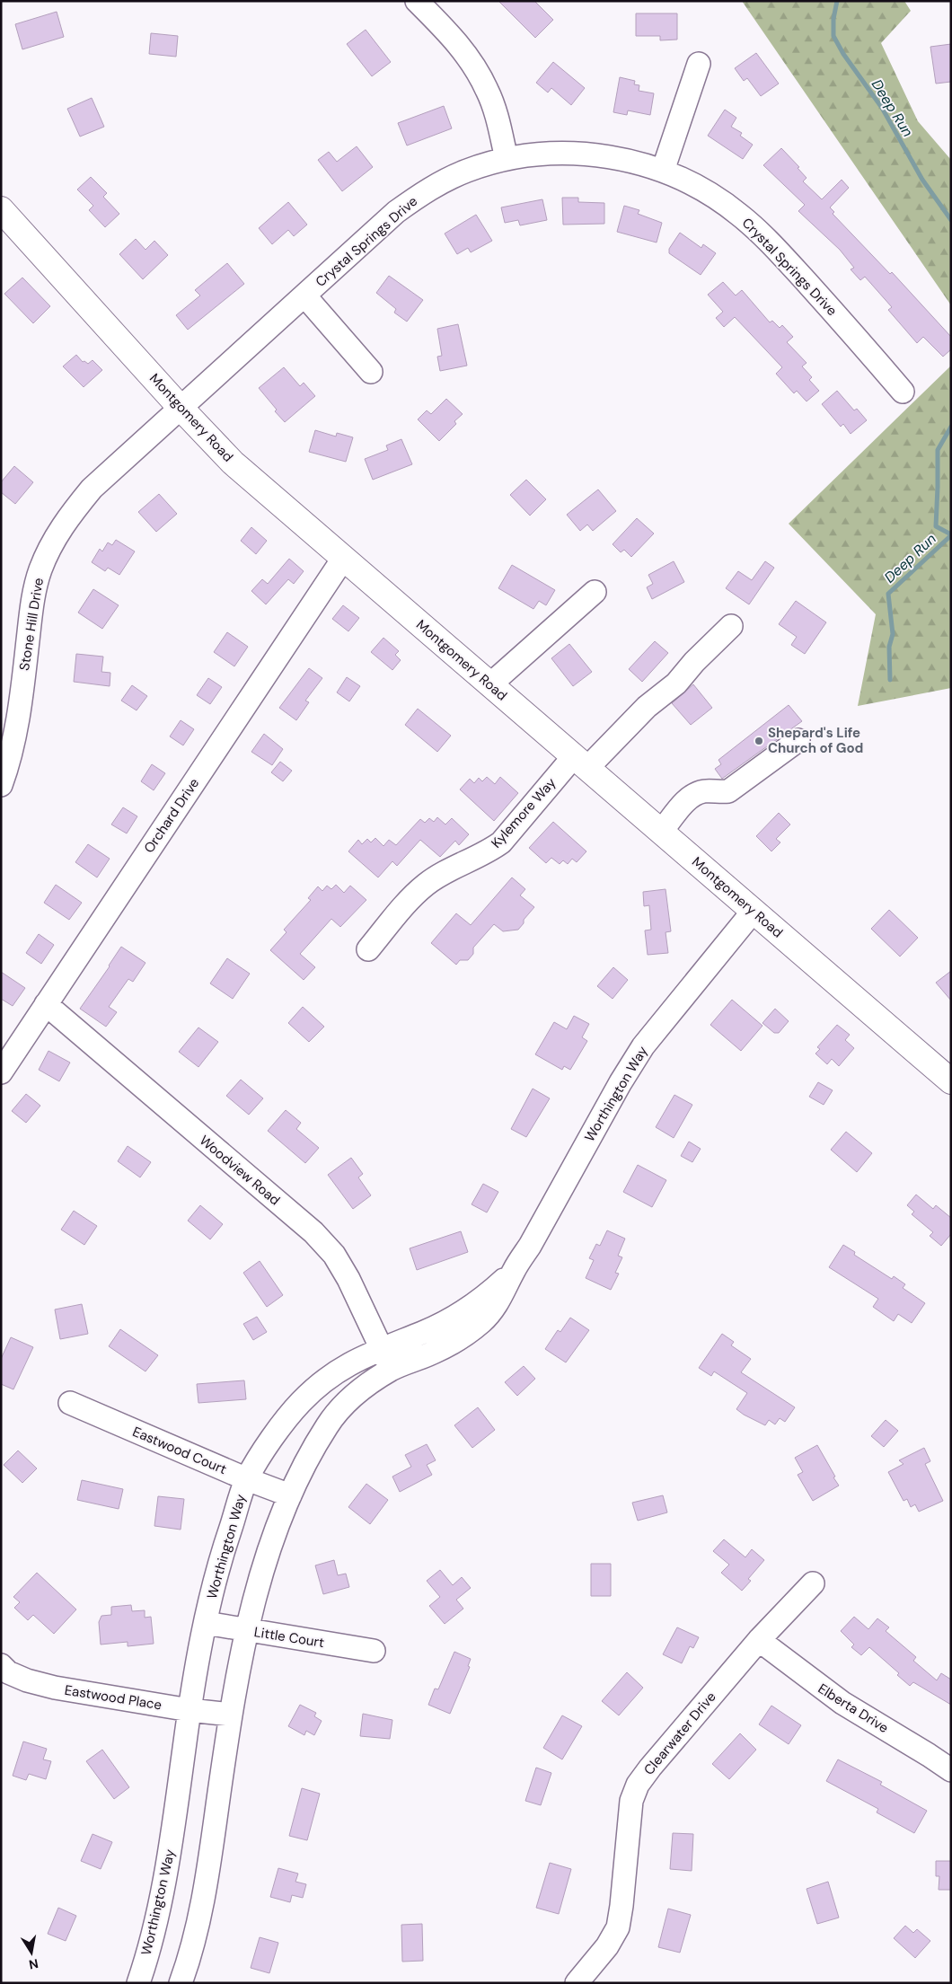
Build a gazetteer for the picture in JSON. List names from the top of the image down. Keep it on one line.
{"streets":{"main road":["Montgomery Road"],"street":["Crystal Springs Drive","Stone Hill Drive","Kylemore Way","Orchard Drive","Worthington Way","Woodview Road","Eastwood Court","Little Court","Eastwood Place","Elberta Drive","Clearwater Drive"]},"crossings":[["Crystal Springs Drive","Montgomery Road"],["Crystal Springs Drive","Stone Hill Drive"],["Montgomery Road","Stone Hill Drive"],["Montgomery Road","Kylemore Way"],["Montgomery Road","Orchard Drive"],["Montgomery Road","Worthington Way"],["Orchard Drive","Woodview Road"],["Worthington Way","Woodview Road"],["Worthington Way","Eastwood Court"],["Worthington Way","Little Court"],["Worthington Way","Eastwood Place"],["Elberta Drive","Clearwater Drive"]],"water":["Deep Run"],"places":["Shepard's Life Church of God"],"north":"bottom"}
